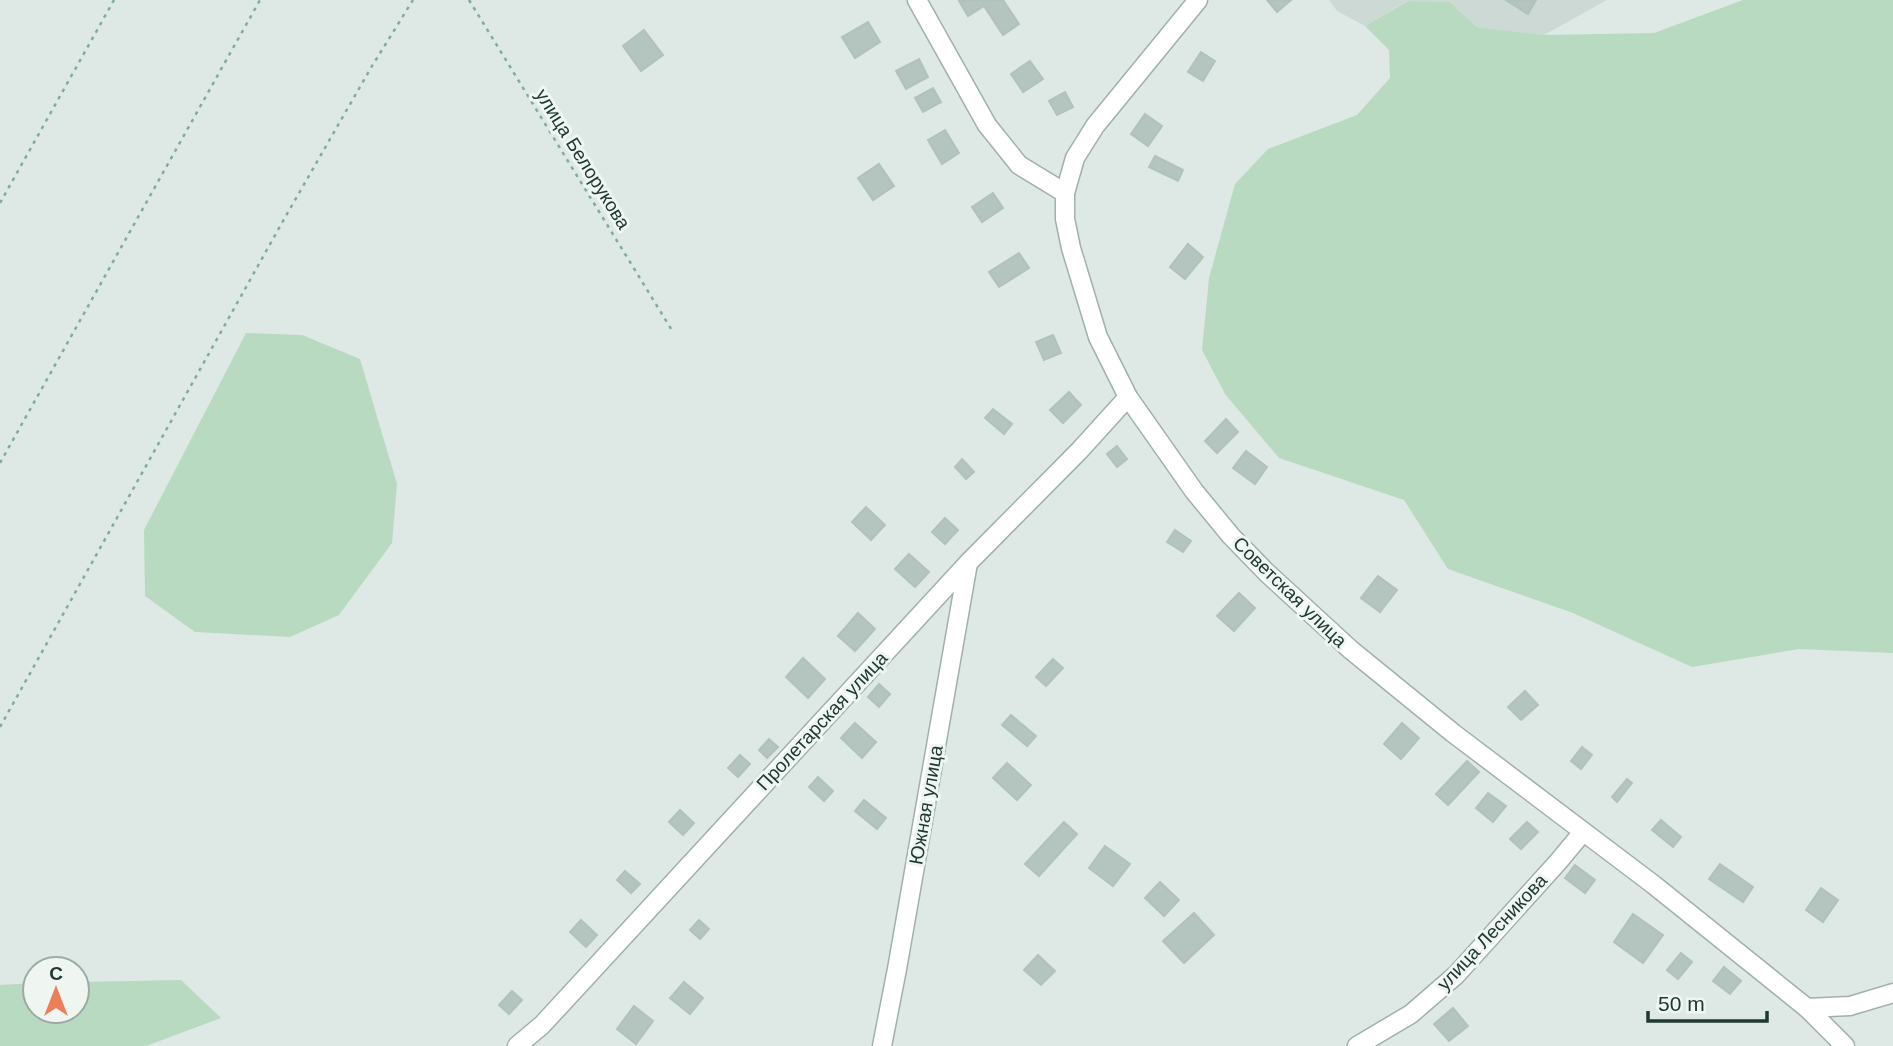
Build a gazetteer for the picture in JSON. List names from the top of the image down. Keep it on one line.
{"streets":{"street":["Советская улица","Пролетарская улица","Южная улица","улица Лесникова"],"path":["улица Белорукова"]},"crossings":[["Советская улица","Пролетарская улица"],["Советская улица","улица Лесникова"],["Пролетарская улица","Южная улица"]],"scale_bar":"50 m","north":"top"}
